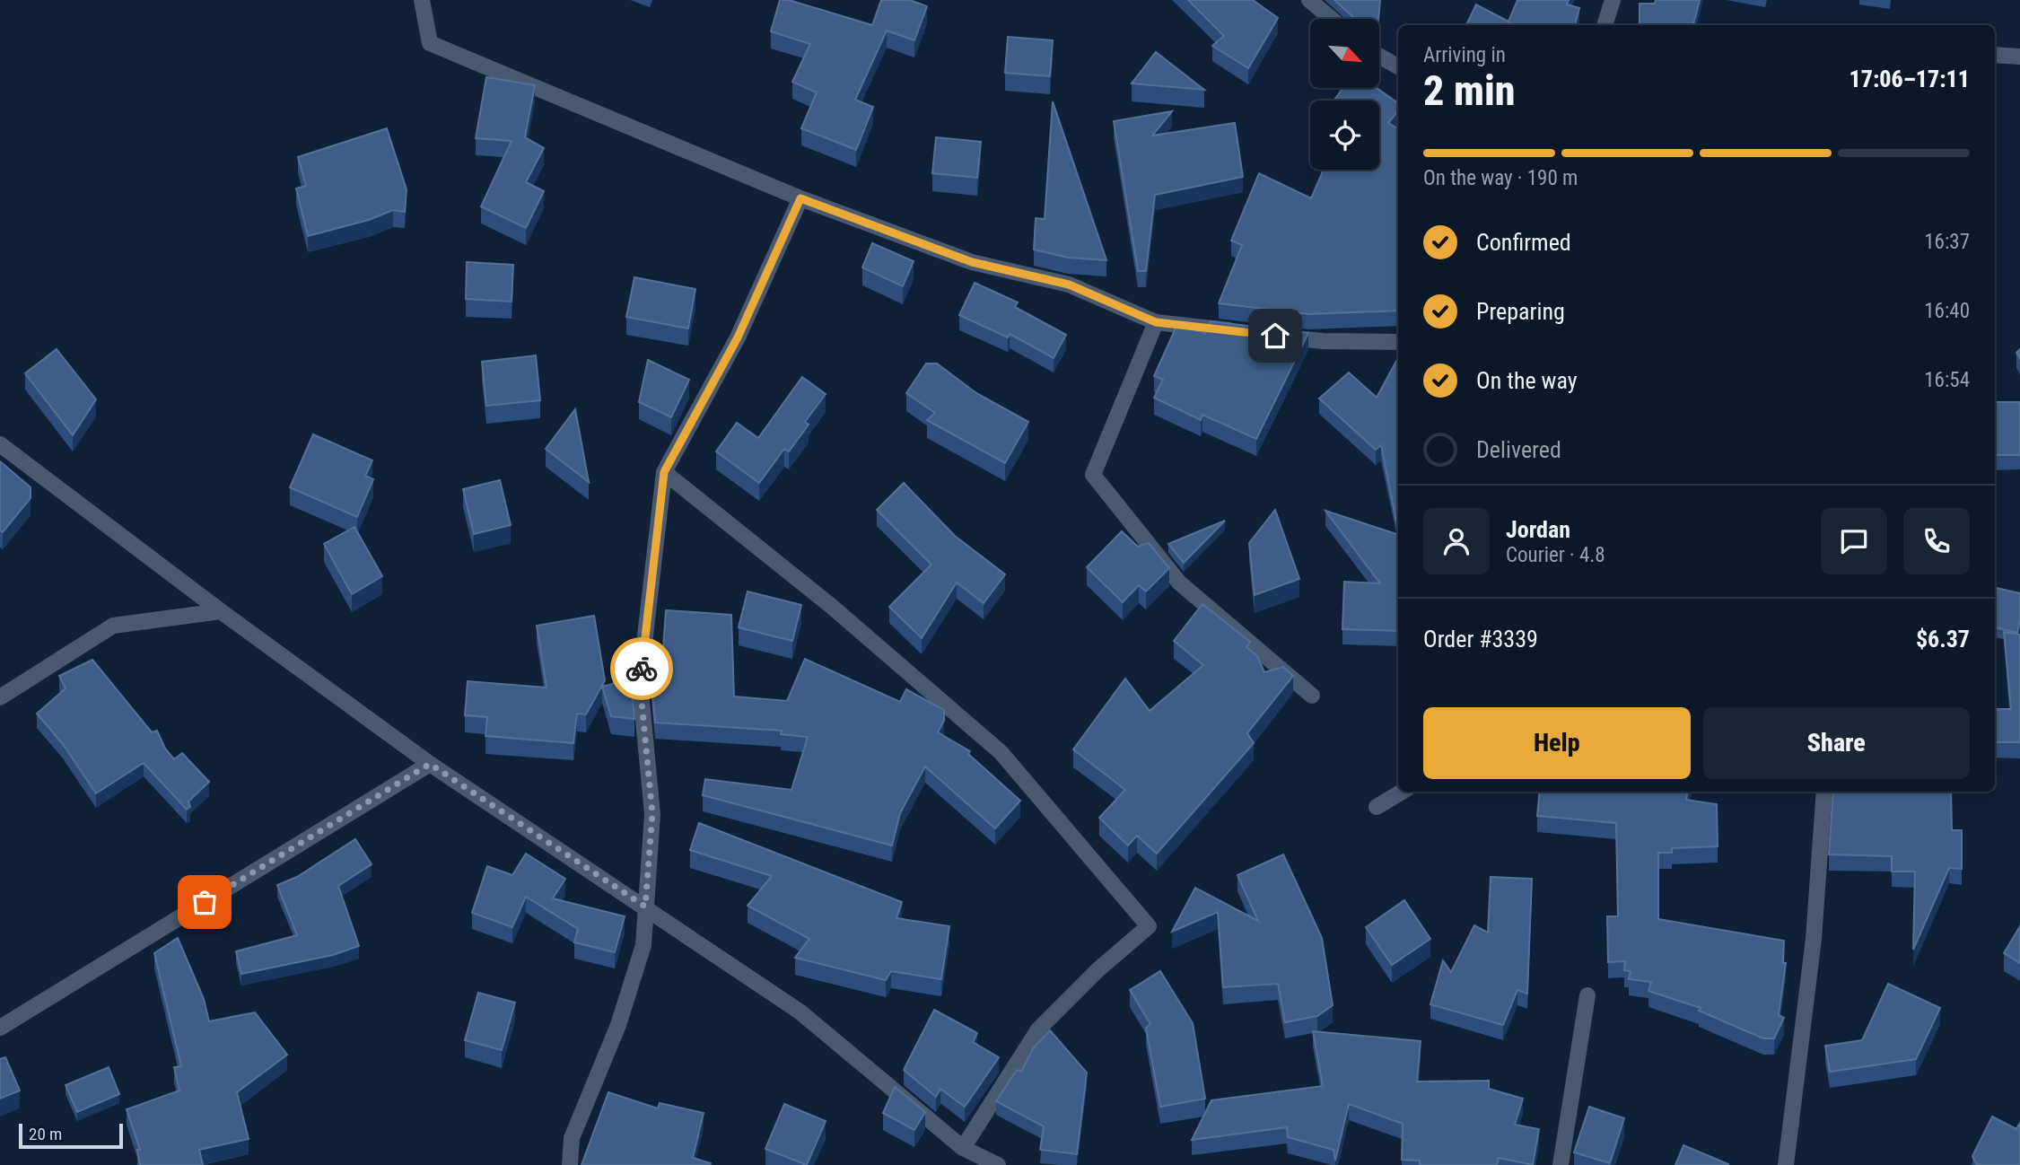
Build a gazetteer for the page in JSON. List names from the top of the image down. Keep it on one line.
{"scale_bar":"20 m","north":"bottom right","page":{"heading":["2 min","Arriving in","17:06–17:11"],"panel":["Jordan","Courier · 4.8","Order #3339","$6.37"],"bar":"On the way · 190 m","list":[["Confirmed","16:37"],["Preparing","16:40"],["On the way","16:54"],"Delivered"],"buttons":["Help","Share"],"scale":"20 m"}}
